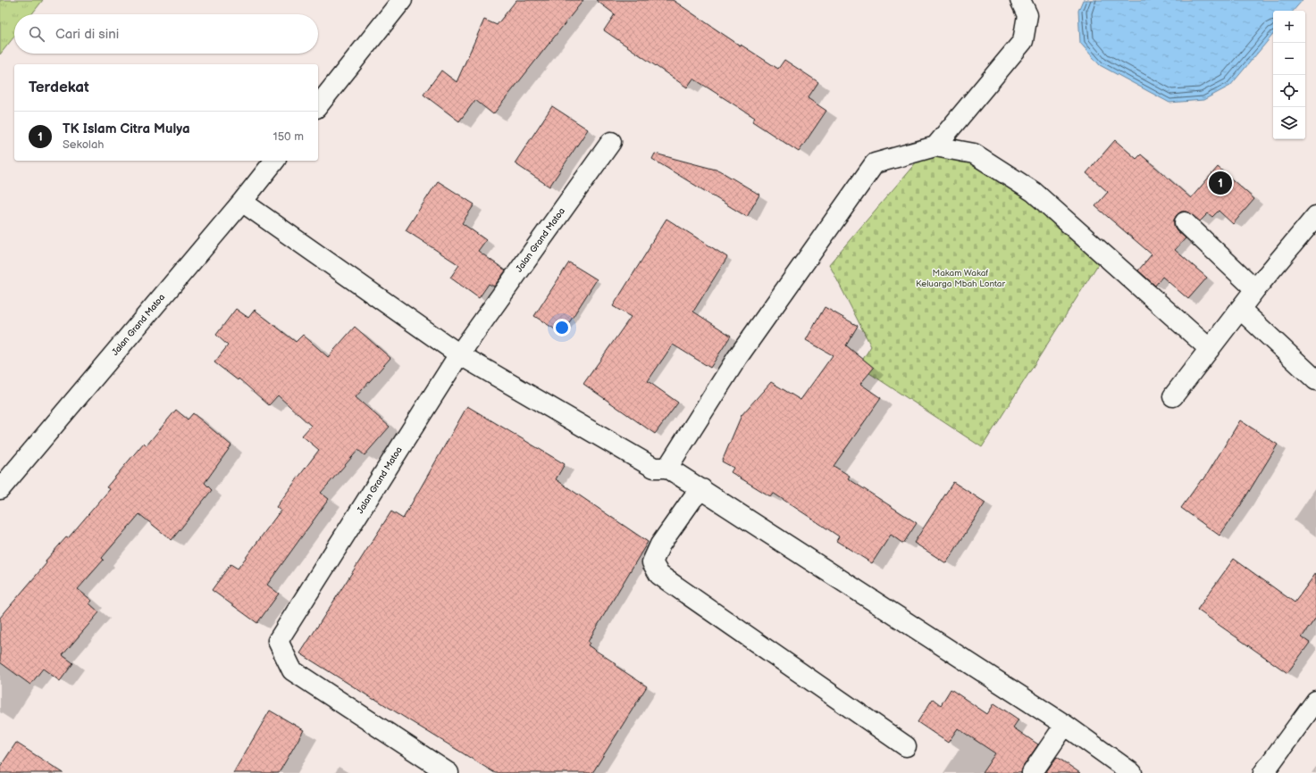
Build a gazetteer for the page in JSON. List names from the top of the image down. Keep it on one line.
{"streets":{"street":["Jalan Grand Matoa"]},"parks":["Makam Wakaf Keluarga Mbah Lontar"],"page":{"map_buttons":["+","−"],"search":"Cari di sini","heading":"Terdekat","list":[{"mark":"1","name":"TK Islam Citra Mulya","note":"Sekolah","value":"150 m"}],"pins":"1"}}
